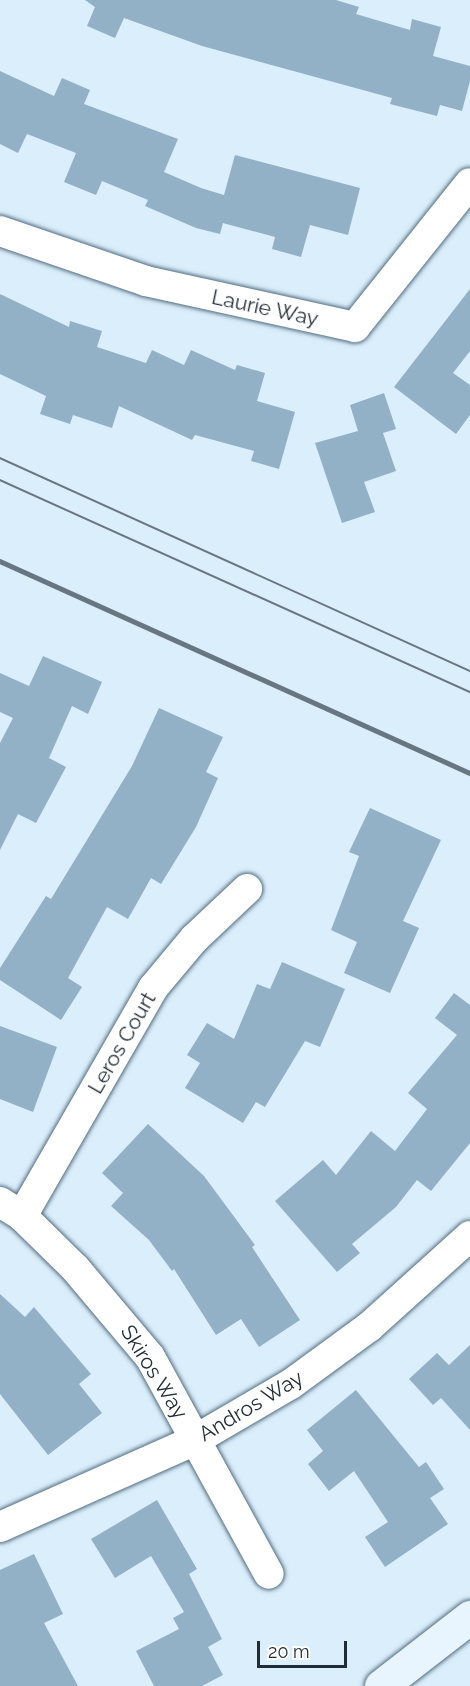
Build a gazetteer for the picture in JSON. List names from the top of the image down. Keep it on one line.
{"streets":{"street":["Laurie Way","Leros Court","Skiros Way","Andros Way"]},"crossings":[["Leros Court","Skiros Way"],["Skiros Way","Andros Way"]],"scale_bar":"20 m"}
